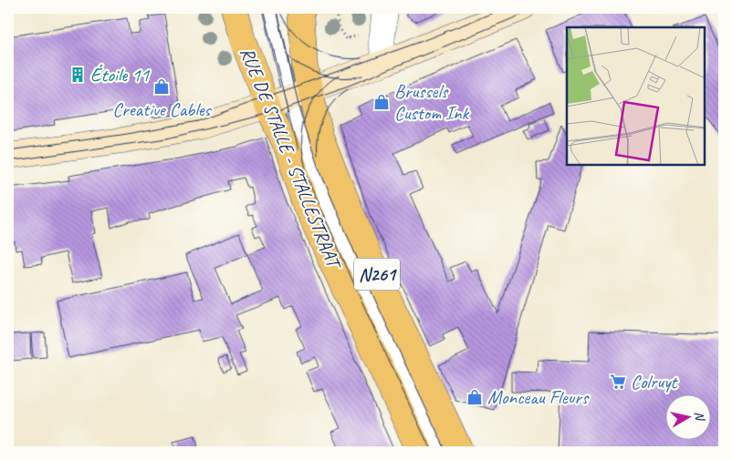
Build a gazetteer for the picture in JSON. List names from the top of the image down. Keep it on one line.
{"streets":{"main road":["RUE DE STALLE - STALLESTRAAT","N261"]},"places":{"building":["Étoile 11"],"shop":["Creative Cables","Brussels Custom Ink","Monceau Fleurs"],"supermarket":["Colruyt"]},"north":"right"}
